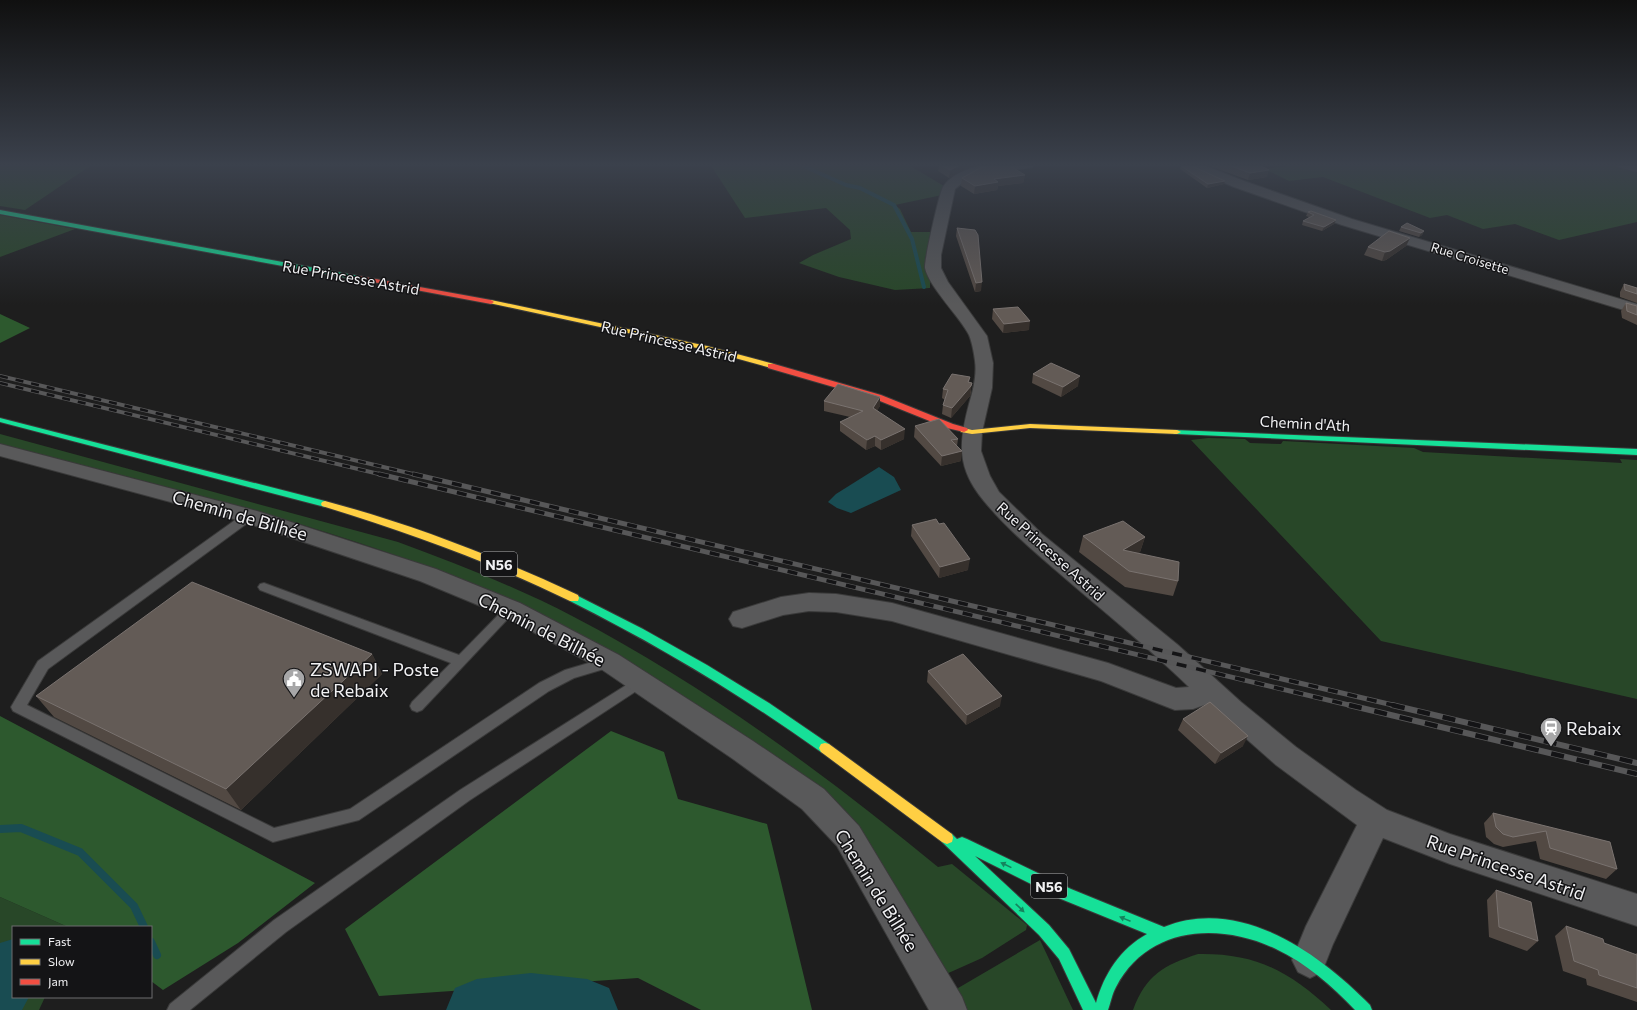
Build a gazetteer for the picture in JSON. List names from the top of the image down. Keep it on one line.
{"streets":{"main road":["Rue Princesse Astrid","Chemin d'Ath","N56"],"street":["Rue Croisette","Chemin de Bilhée"]},"crossings":[["Rue Princesse Astrid","Chemin d'Ath"]],"places":{"public building":["ZSWAPI - Poste de Rebaix"],"station":["Rebaix"]},"legend":["Fast","Slow","Jam"]}
